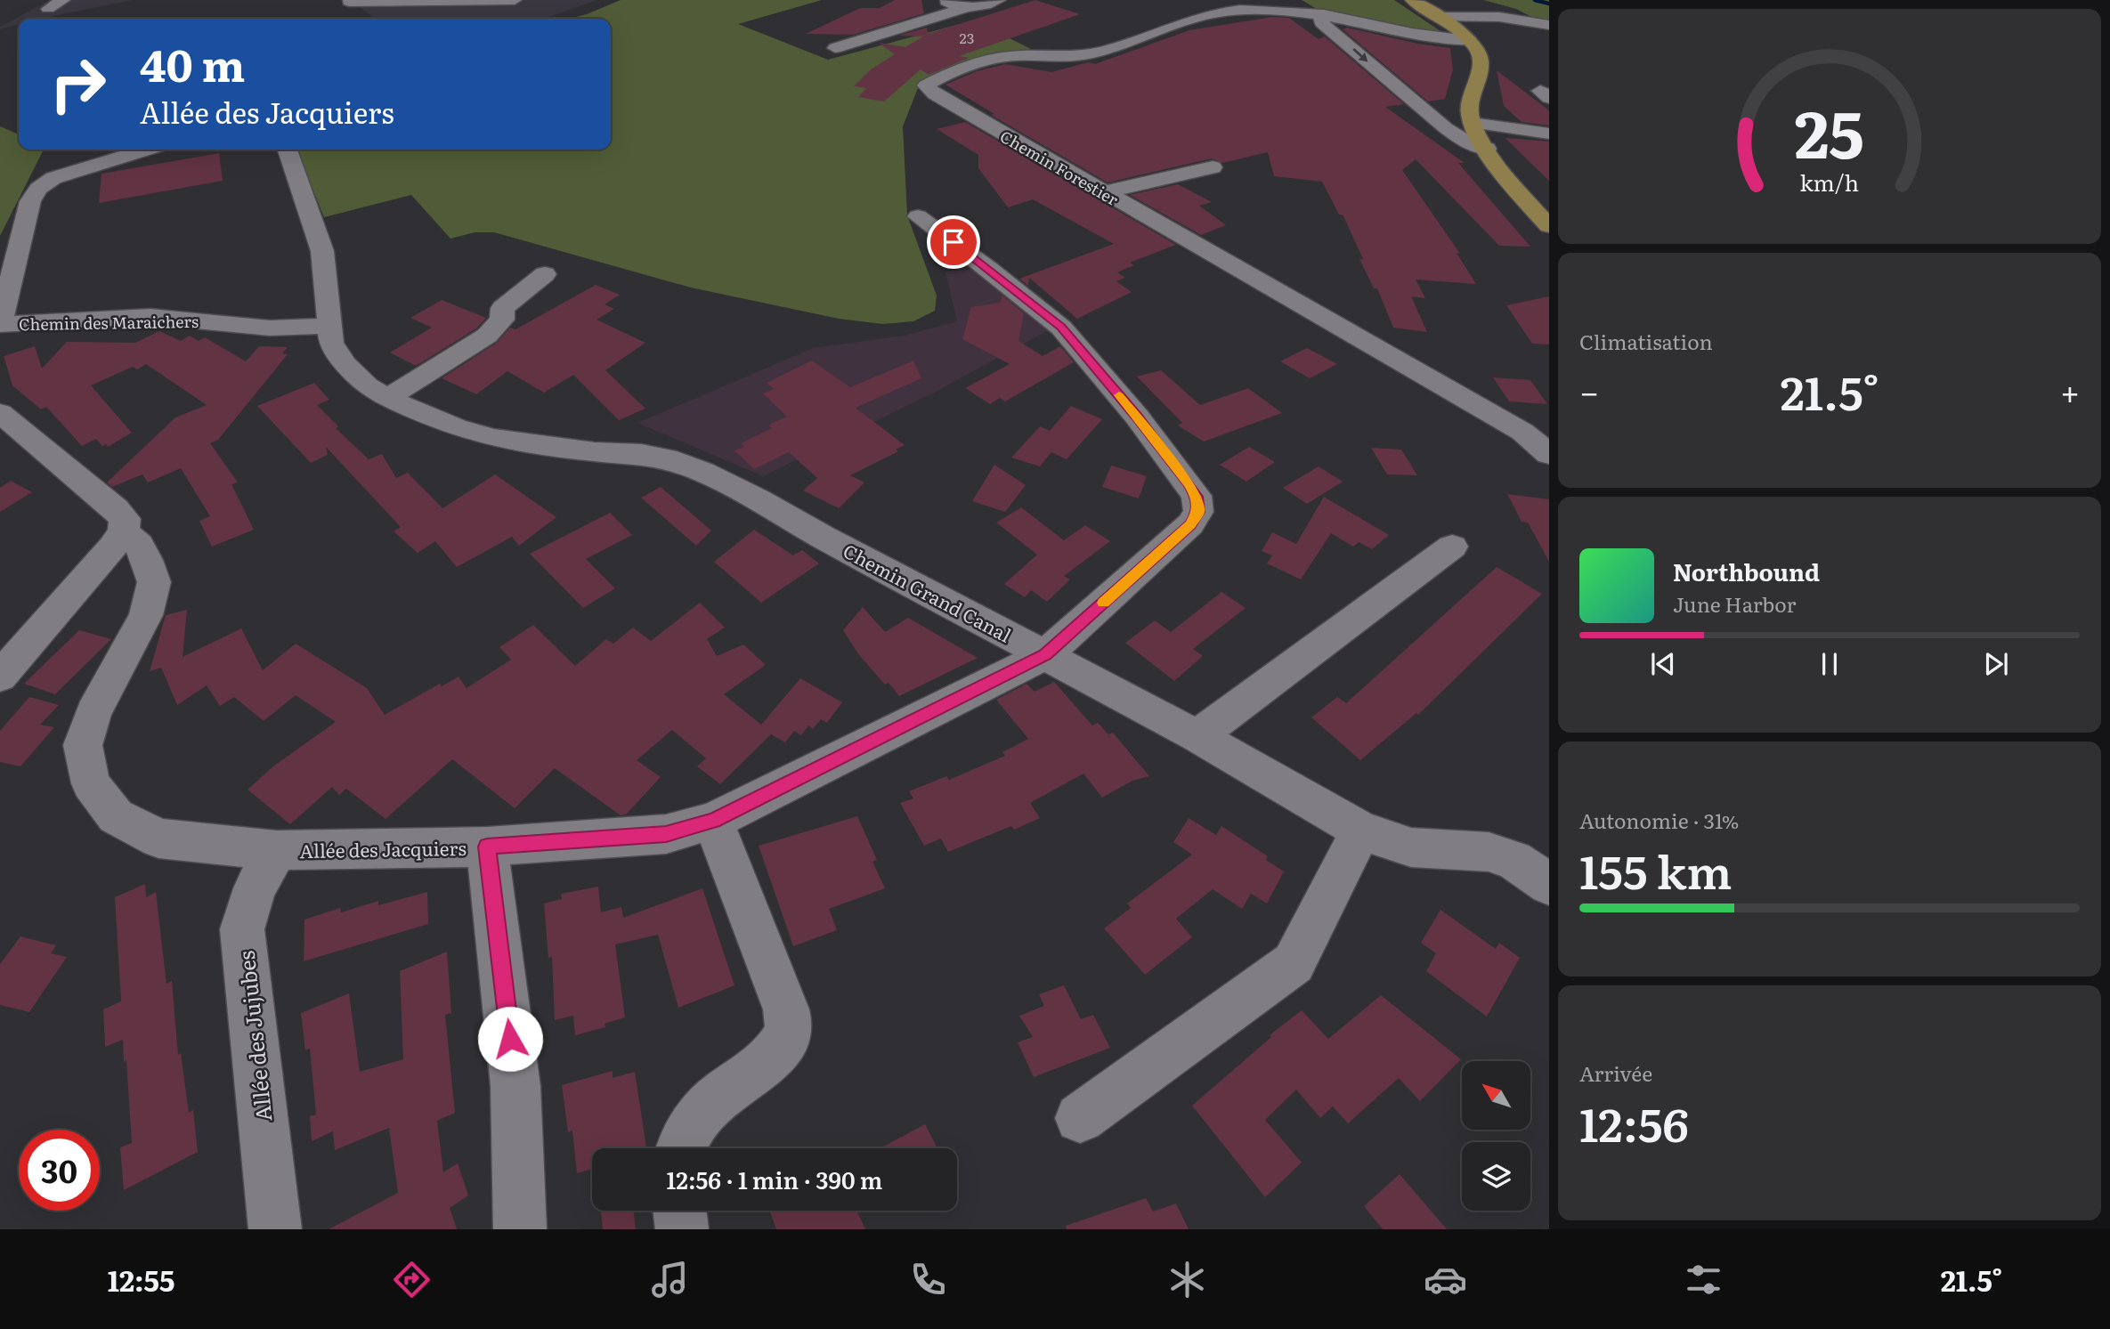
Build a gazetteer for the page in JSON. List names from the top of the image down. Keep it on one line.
{"streets":{"street":["Chemin Forestier","Chemin des Maraichers","Chemin Grand Canal","Allée des Jacquiers","Allée des Jujubes"]},"crossings":[["Chemin des Maraichers","Chemin Grand Canal"],["Chemin Grand Canal","Allée des Jacquiers"],["Allée des Jacquiers","Allée des Jujubes"]],"house_numbers":["23"],"north":"top left","page":{"turn":["40 m","Allée des Jacquiers"],"tile":["Climatisation",["Autonomie · 31%","155 km"],["Arrivée","12:56"]],"heat":["−","21.5°","+"],"song":["Northbound","June Harbor"],"limit":"30","trip":"12:56 · 1 min · 390 m","tabs":["12:55","21.5°"],"gauge":["25","km/h"]}}
